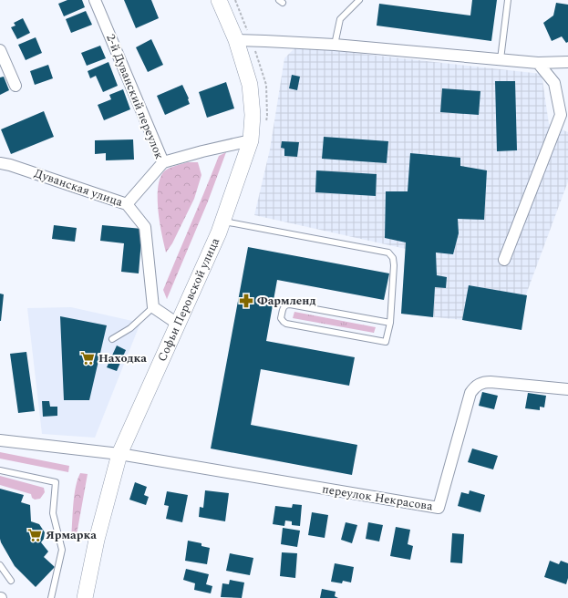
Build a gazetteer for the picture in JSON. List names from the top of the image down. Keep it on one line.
{"streets":{"main road":["Софьи Перовской улица"],"street":["2-й Дуванский переулок","Дуванская улица","переулок Некрасова"]},"crossings":[["2-й Дуванский переулок","Дуванская улица"],["Софьи Перовской улица","переулок Некрасова"]],"places":{"pharmacy":["Фармленд"],"supermarket":["Находка","Ярмарка"]}}
